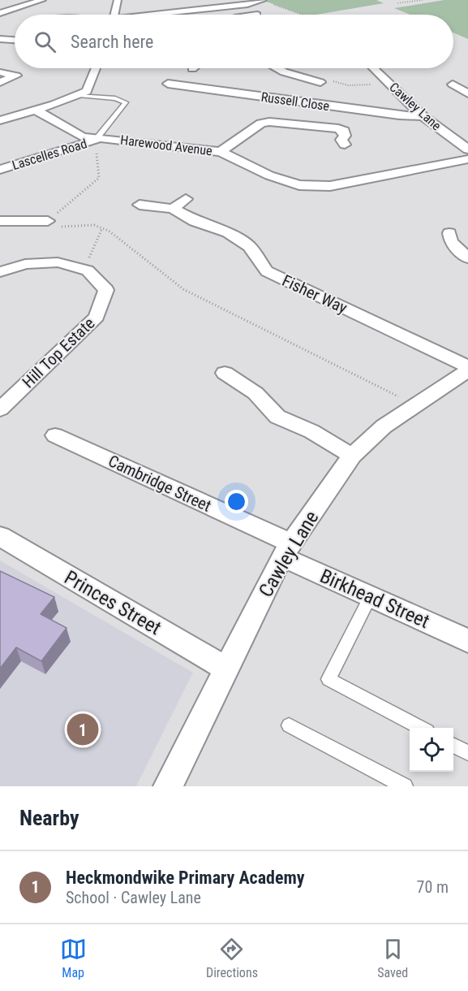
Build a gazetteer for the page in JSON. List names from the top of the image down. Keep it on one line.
{"streets":{"street":["Russell Close","Cawley Lane","Harewood Avenue","Lascelles Road","Fisher Way","Hill Top Estate","Cambridge Street","Birkhead Street","Princes Street"]},"crossings":[["Russell Close","Cawley Lane"],["Cawley Lane","Cambridge Street"],["Cawley Lane","Birkhead Street"],["Cawley Lane","Princes Street"],["Harewood Avenue","Lascelles Road"],["Cambridge Street","Birkhead Street"]],"page":{"search":"Search here","pins":"1","heading":"Nearby","list":[{"mark":"1","name":"Heckmondwike Primary Academy","note":"School · Cawley Lane","value":"70 m"}],"nav":["Map","Directions","Saved"]}}
